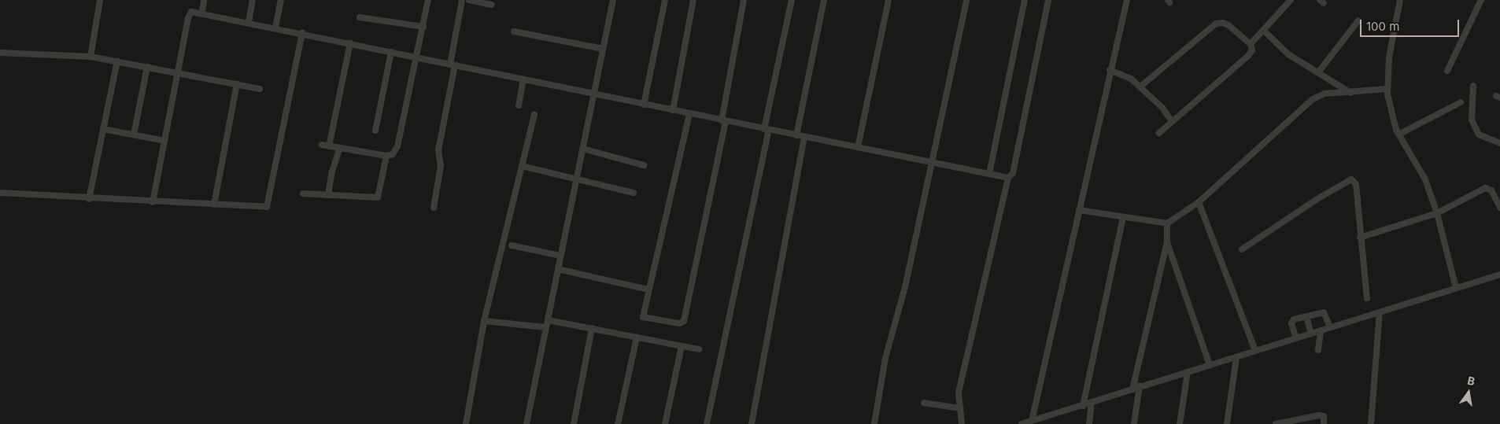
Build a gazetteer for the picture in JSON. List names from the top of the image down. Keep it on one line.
{"scale_bar":"100 m","north":"top"}
